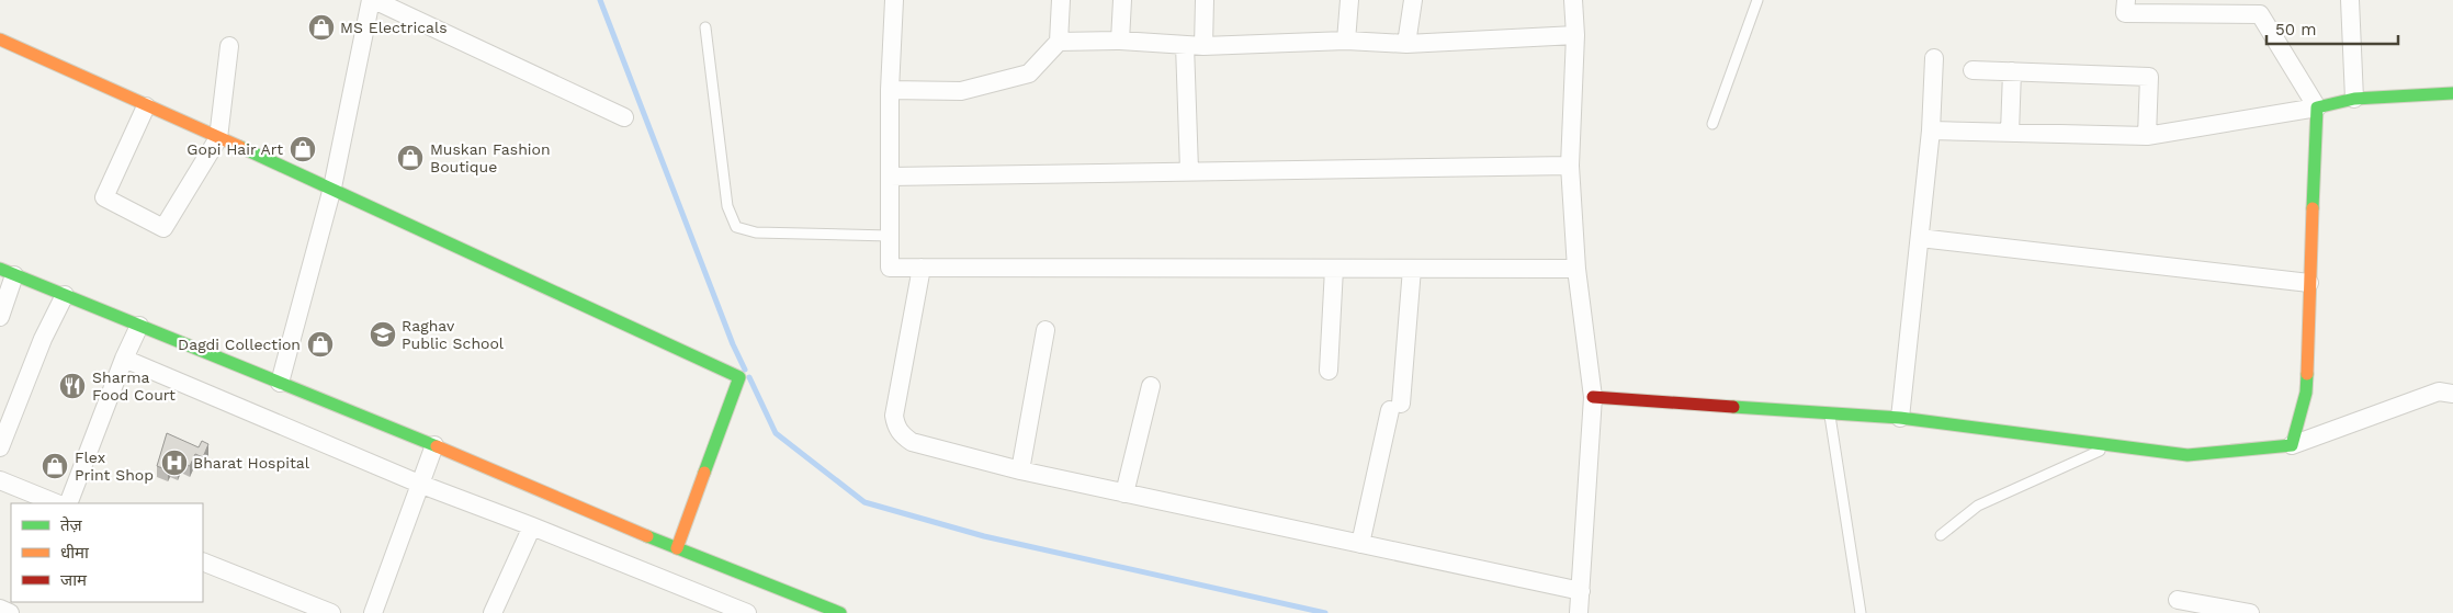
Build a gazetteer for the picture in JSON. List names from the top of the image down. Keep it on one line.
{"places":{"shop":["MS Electricals","Gopi Hair Art","Muskan Fashion Boutique","Dagdi Collection","Flex Print Shop"],"school or university":["Raghav Public School"],"restaurant":["Sharma Food Court"],"hospital":["Bharat Hospital"]},"legend":["तेज़","धीमा","जाम"],"scale_bar":"50 m"}
